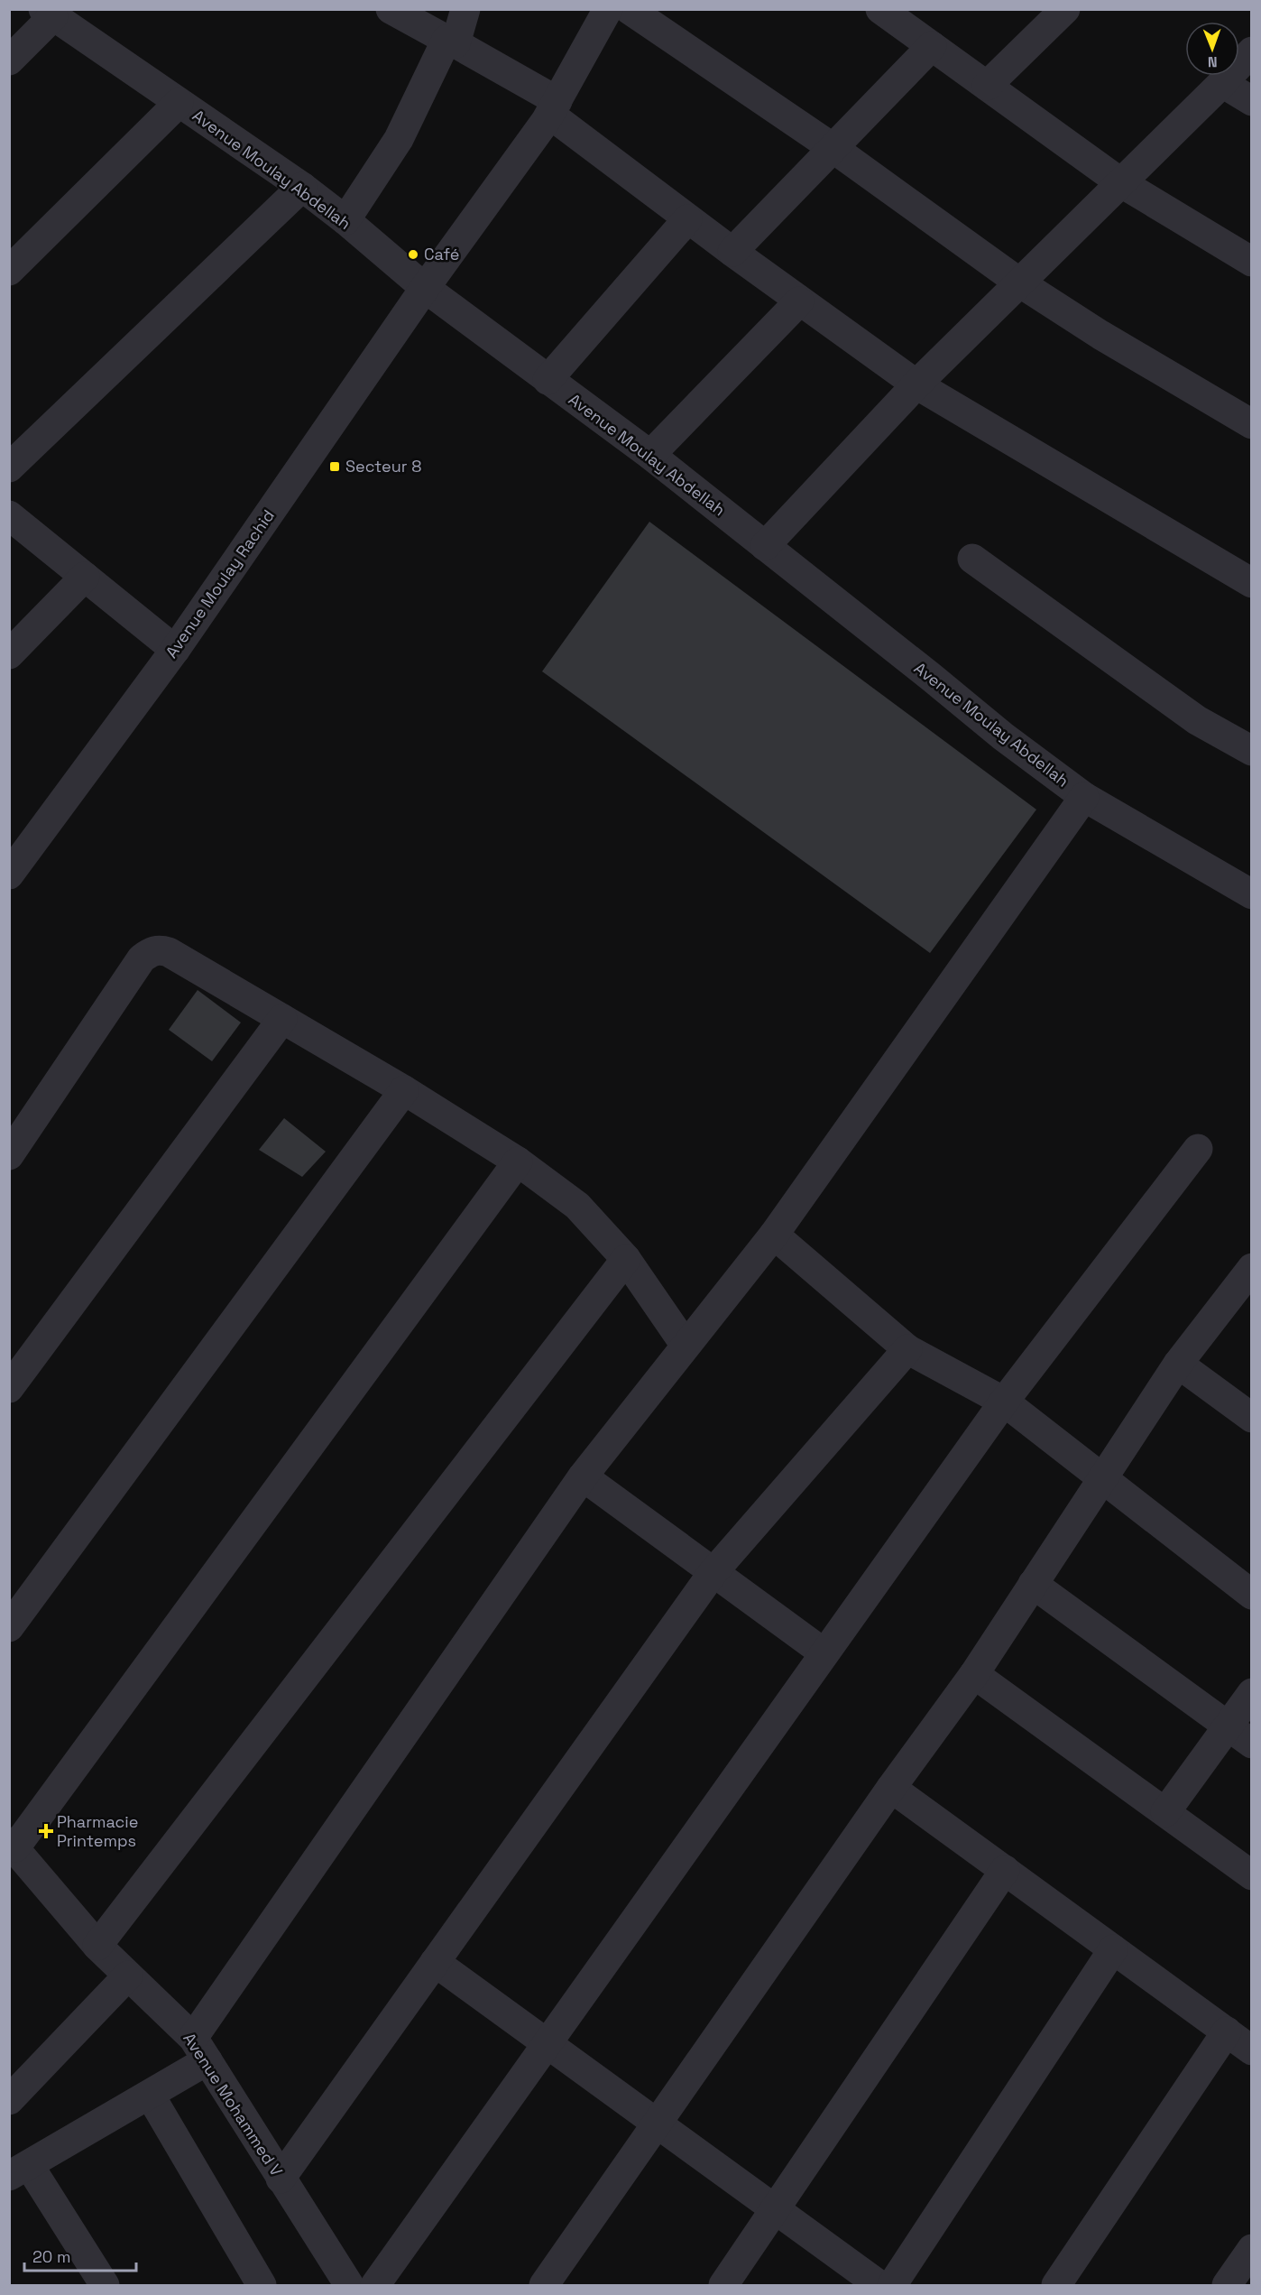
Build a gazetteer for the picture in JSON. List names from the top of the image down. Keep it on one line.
{"streets":{"street":["Avenue Moulay Abdellah","Avenue Moulay Rachid","Avenue Mohammed V"]},"crossings":[["Avenue Moulay Abdellah","Avenue Moulay Rachid"]],"places":{"other":["Café"],"transit":["Secteur 8"],"health":["Pharmacie Printemps"]},"scale_bar":"20 m","north":"bottom"}
